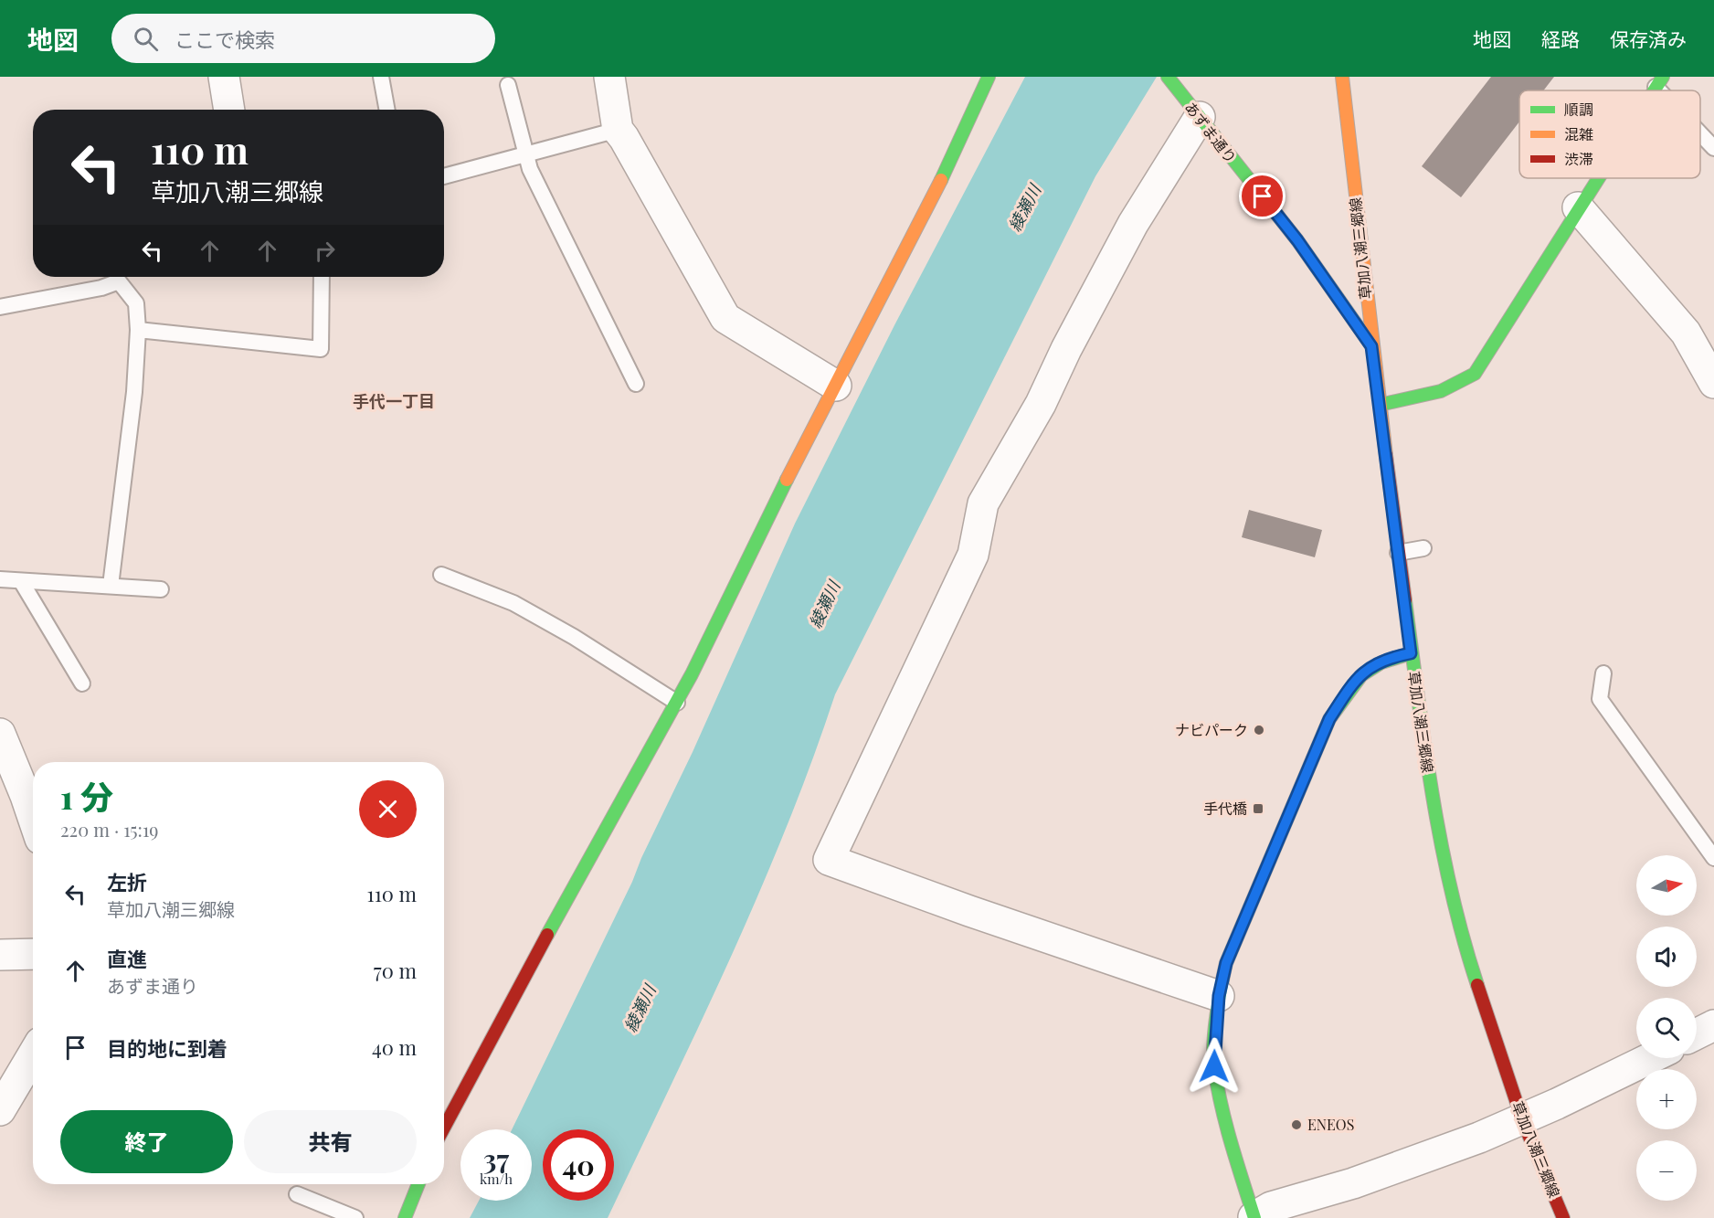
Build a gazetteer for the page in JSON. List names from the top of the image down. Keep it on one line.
{"streets":{"street":["あずま通り","草加八潮三郷線"]},"crossings":[["あずま通り","草加八潮三郷線"]],"districts":["手代一丁目"],"water":["綾瀬川"],"places":{"other":["ナビパーク","ENEOS"],"transit":["手代橋"]},"legend":["順調","混雑","渋滞"],"north":"right","page":{"header":"地図","search":"ここで検索","nav":["地図","経路","保存済み"],"turn":["110 m","草加八潮三郷線"],"heading":["1 分","220 m · 15:19"],"map_buttons":["+","−"],"list":[{"name":"左折","note":"草加八潮三郷線","value":"110 m"},{"name":"直進","note":"あずま通り","value":"70 m"},{"name":"目的地に到着","value":"40 m"}],"buttons":["終了","共有"],"speed":"37 km/h","limit":"40"}}
